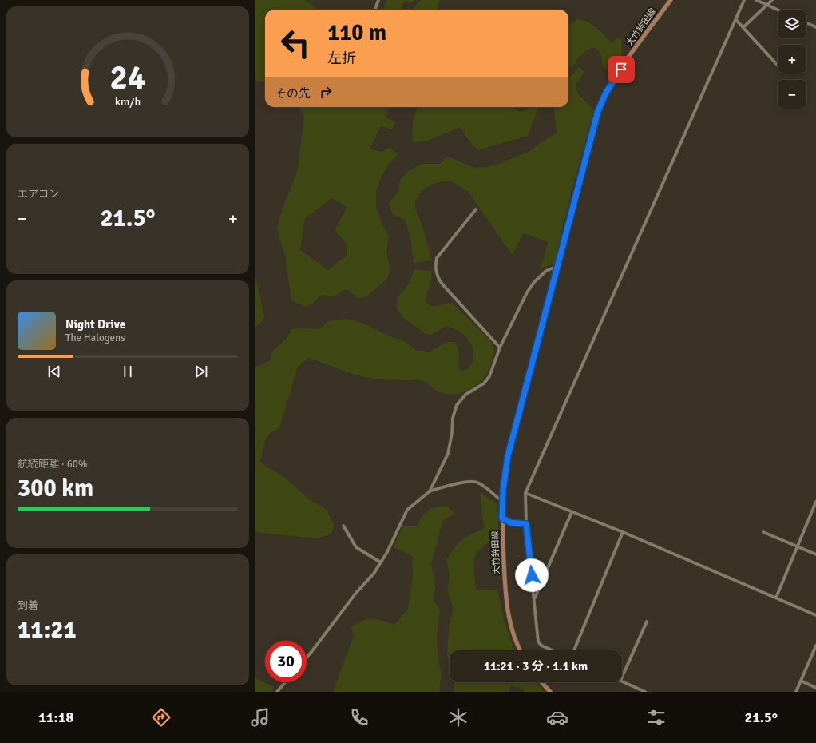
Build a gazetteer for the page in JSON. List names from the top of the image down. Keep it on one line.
{"streets":{"main road":["大竹鉾田線"]},"page":{"map_buttons":["+","−"],"turn":["110 m","左折"],"then":"その先","tile":["エアコン",["航続距離 · 60%","300 km"],["到着","11:21"]],"heat":["−","21.5°","+"],"song":["Night Drive","The Halogens"],"limit":"30","trip":"11:21 · 3 分 · 1.1 km","tabs":["11:18","21.5°"],"gauge":["24","km/h"]}}
